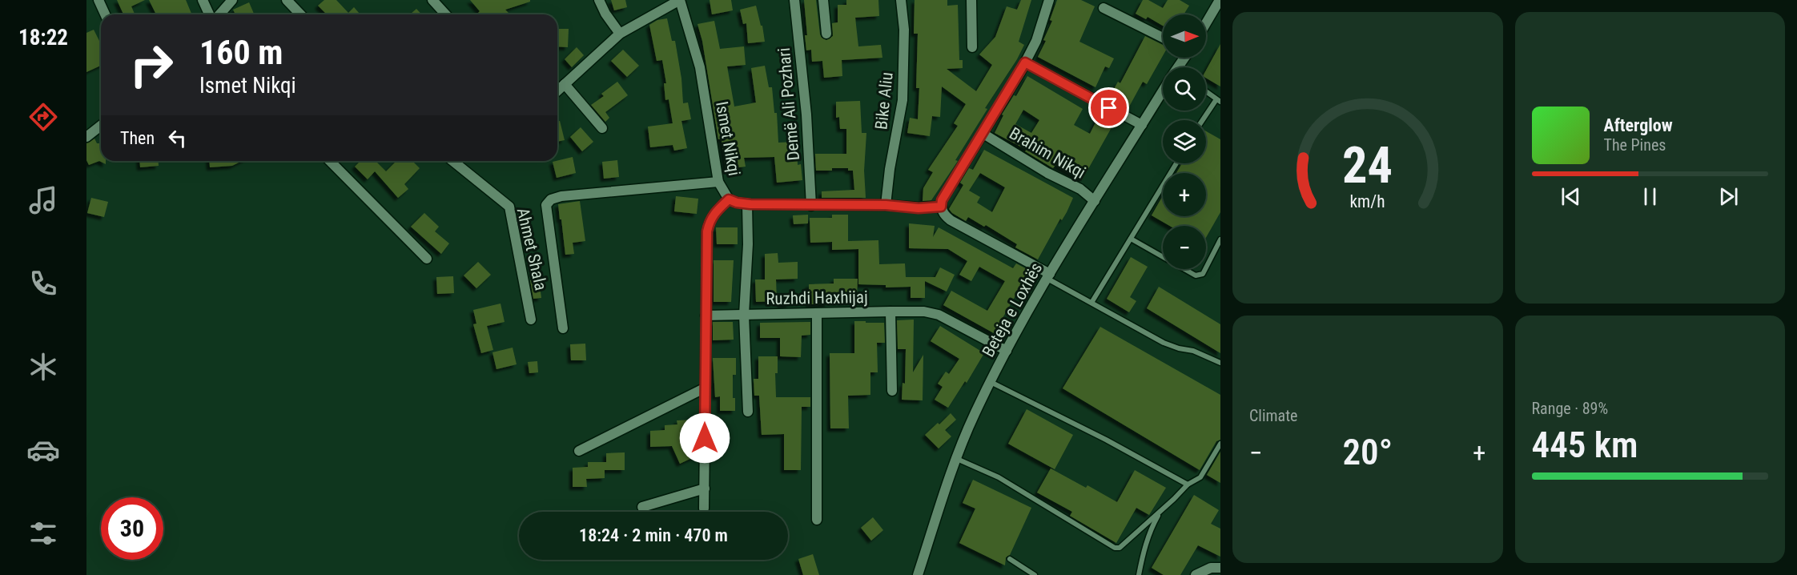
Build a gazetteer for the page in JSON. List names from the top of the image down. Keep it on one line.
{"streets":{"street":["Bike Aliu","Demë Ali Pozhari","Ismet Nikqi","Brahim Nikqi","Ahmet Shala","Ruzhdi Haxhijaj","Beteja e Loxhës"]},"crossings":[["Bike Aliu","Ismet Nikqi"],["Demë Ali Pozhari","Ismet Nikqi"],["Ismet Nikqi","Ruzhdi Haxhijaj"],["Brahim Nikqi","Beteja e Loxhës"],["Ruzhdi Haxhijaj","Beteja e Loxhës"]],"north":"right","page":{"tabs":"18:22","map_buttons":["+","−"],"turn":["160 m","Ismet Nikqi"],"song":["Afterglow","The Pines"],"then":"Then","tile":["Climate",["Range · 89%","445 km"]],"heat":["−","20°","+"],"limit":"30","trip":"18:24 · 2 min · 470 m","gauge":["24","km/h"]}}
